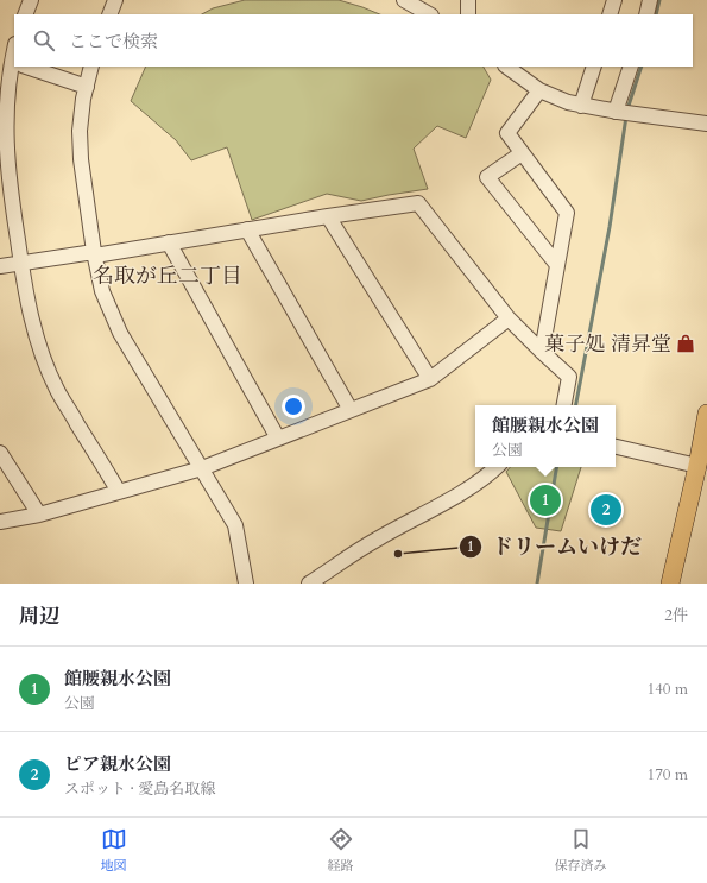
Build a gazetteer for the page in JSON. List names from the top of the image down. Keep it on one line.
{"districts":["名取が丘二丁目"],"places":{"shop":["菓子処 清昇堂"],"other":["ドリームいけだ"]},"page":{"search":"ここで検索","popup":["館腰親水公園","公園"],"pins":["1","2"],"heading":["周辺","2件"],"list":[{"mark":"1","name":"館腰親水公園","note":"公園","value":"140 m"},{"mark":"2","name":"ピア親水公園","note":"スポット · 愛島名取線","value":"170 m"}],"nav":["地図","経路","保存済み"]}}
